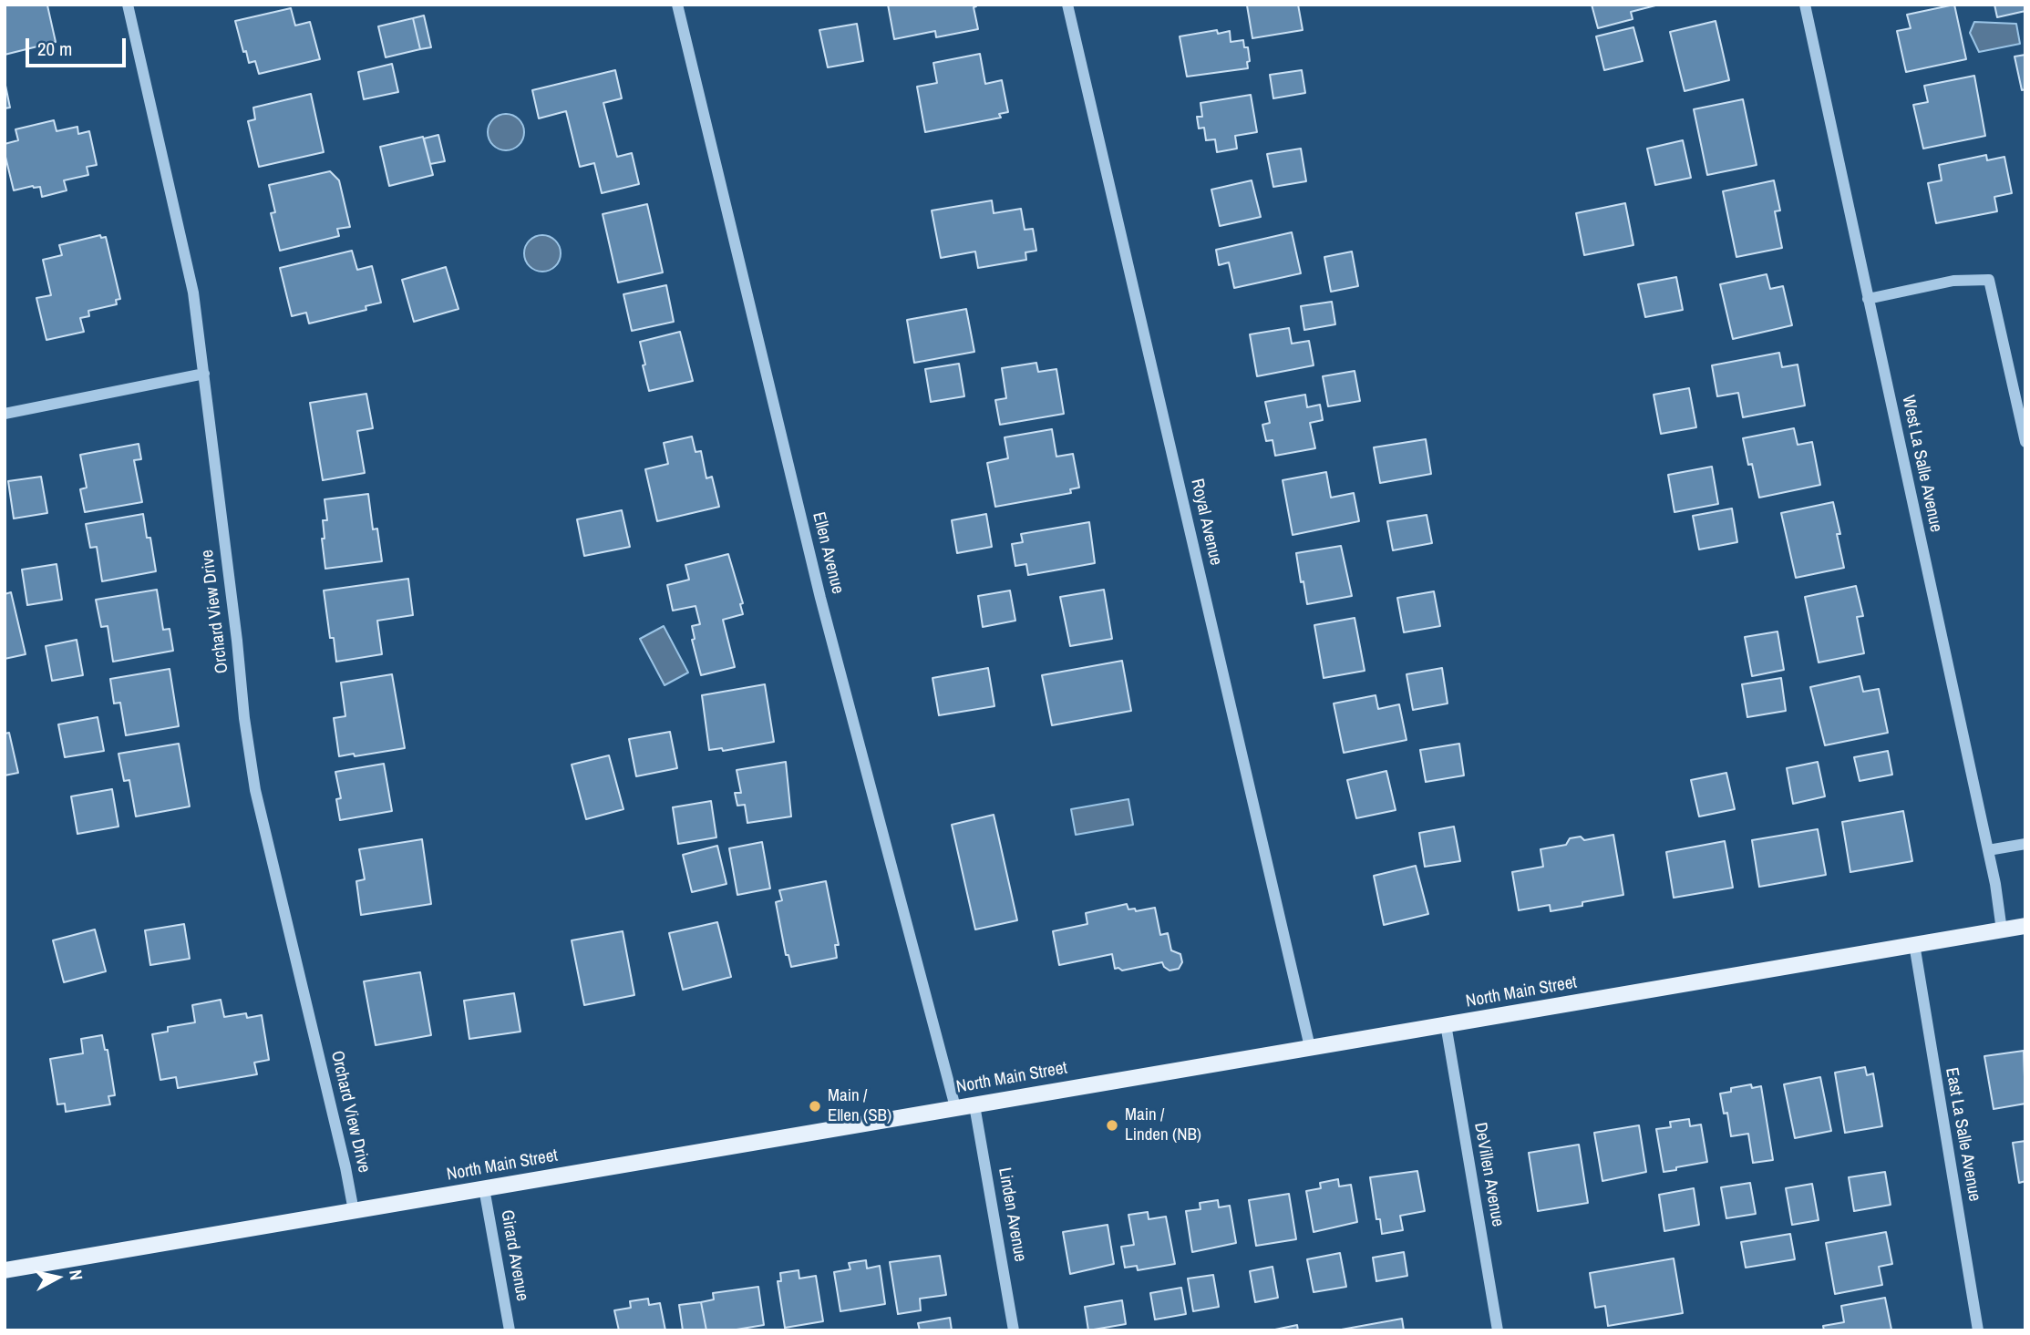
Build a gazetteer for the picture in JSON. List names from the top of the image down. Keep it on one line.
{"streets":{"main road":["North Main Street"],"street":["West La Salle Avenue","Royal Avenue","Ellen Avenue","Orchard View Drive","East La Salle Avenue","DeVillen Avenue","Linden Avenue","Girard Avenue"]},"crossings":[["West La Salle Avenue","North Main Street"],["Royal Avenue","North Main Street"],["Ellen Avenue","North Main Street"],["Orchard View Drive","North Main Street"],["North Main Street","East La Salle Avenue"],["North Main Street","DeVillen Avenue"],["North Main Street","Linden Avenue"],["North Main Street","Girard Avenue"]],"places":["Main / Ellen (SB)","Main / Linden (NB)"],"scale_bar":"20 m","north":"right"}
